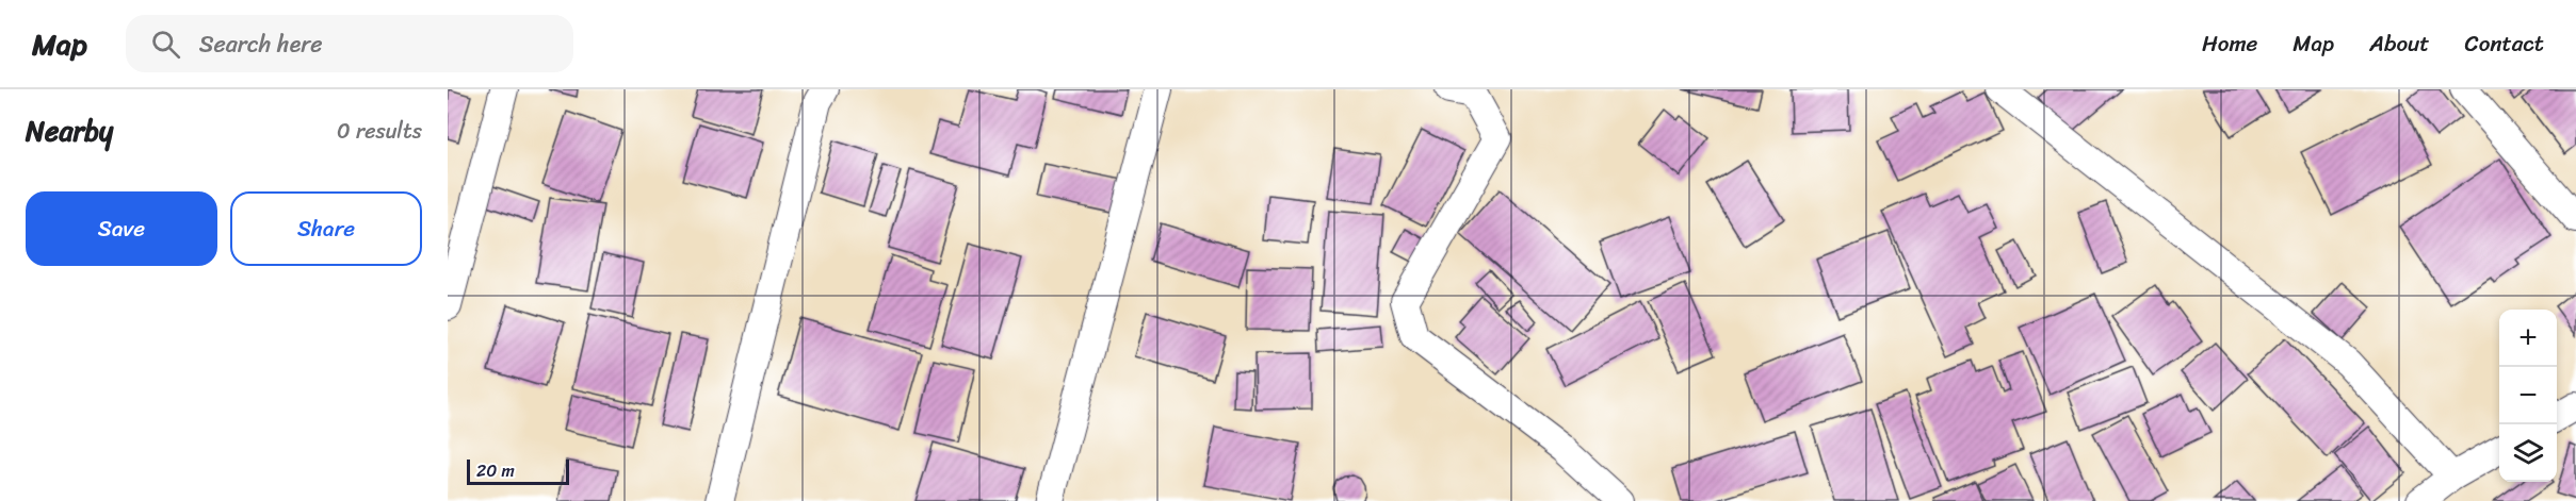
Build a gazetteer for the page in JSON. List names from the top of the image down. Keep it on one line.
{"scale_bar":"20 m","page":{"header":"Map","search":"Search here","nav":["Home","Map","About","Contact"],"heading":["Nearby","0 results"],"buttons":["Save","Share"],"map_buttons":["+","−"],"scale":"20 m"}}
